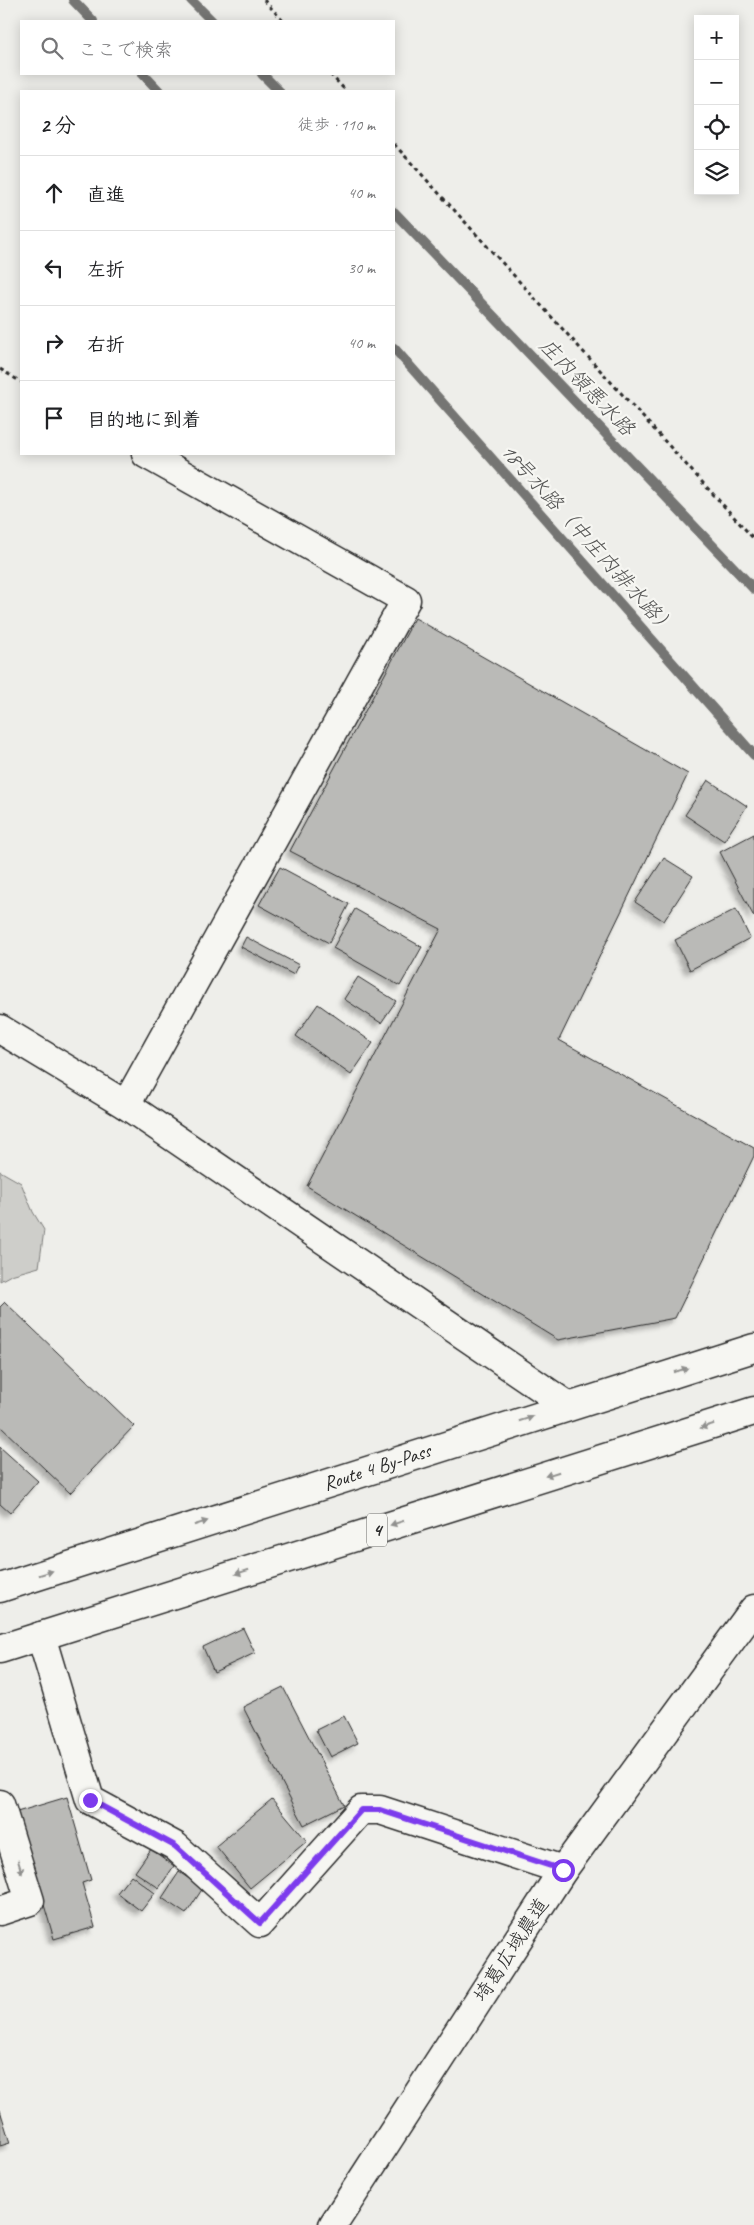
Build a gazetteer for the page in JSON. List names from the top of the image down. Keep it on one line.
{"streets":{"main road":["Route 4 By-Pass","4","埼葛広域農道"]},"water":["庄内領悪水路","18号水路（中庄内排水路）"],"page":{"map_buttons":["+","−"],"search":"ここで検索","heading":["2 分","徒歩 · 110 m"],"list":[["直進","40 m"],["左折","30 m"],["右折","40 m"],"目的地に到着"]}}
